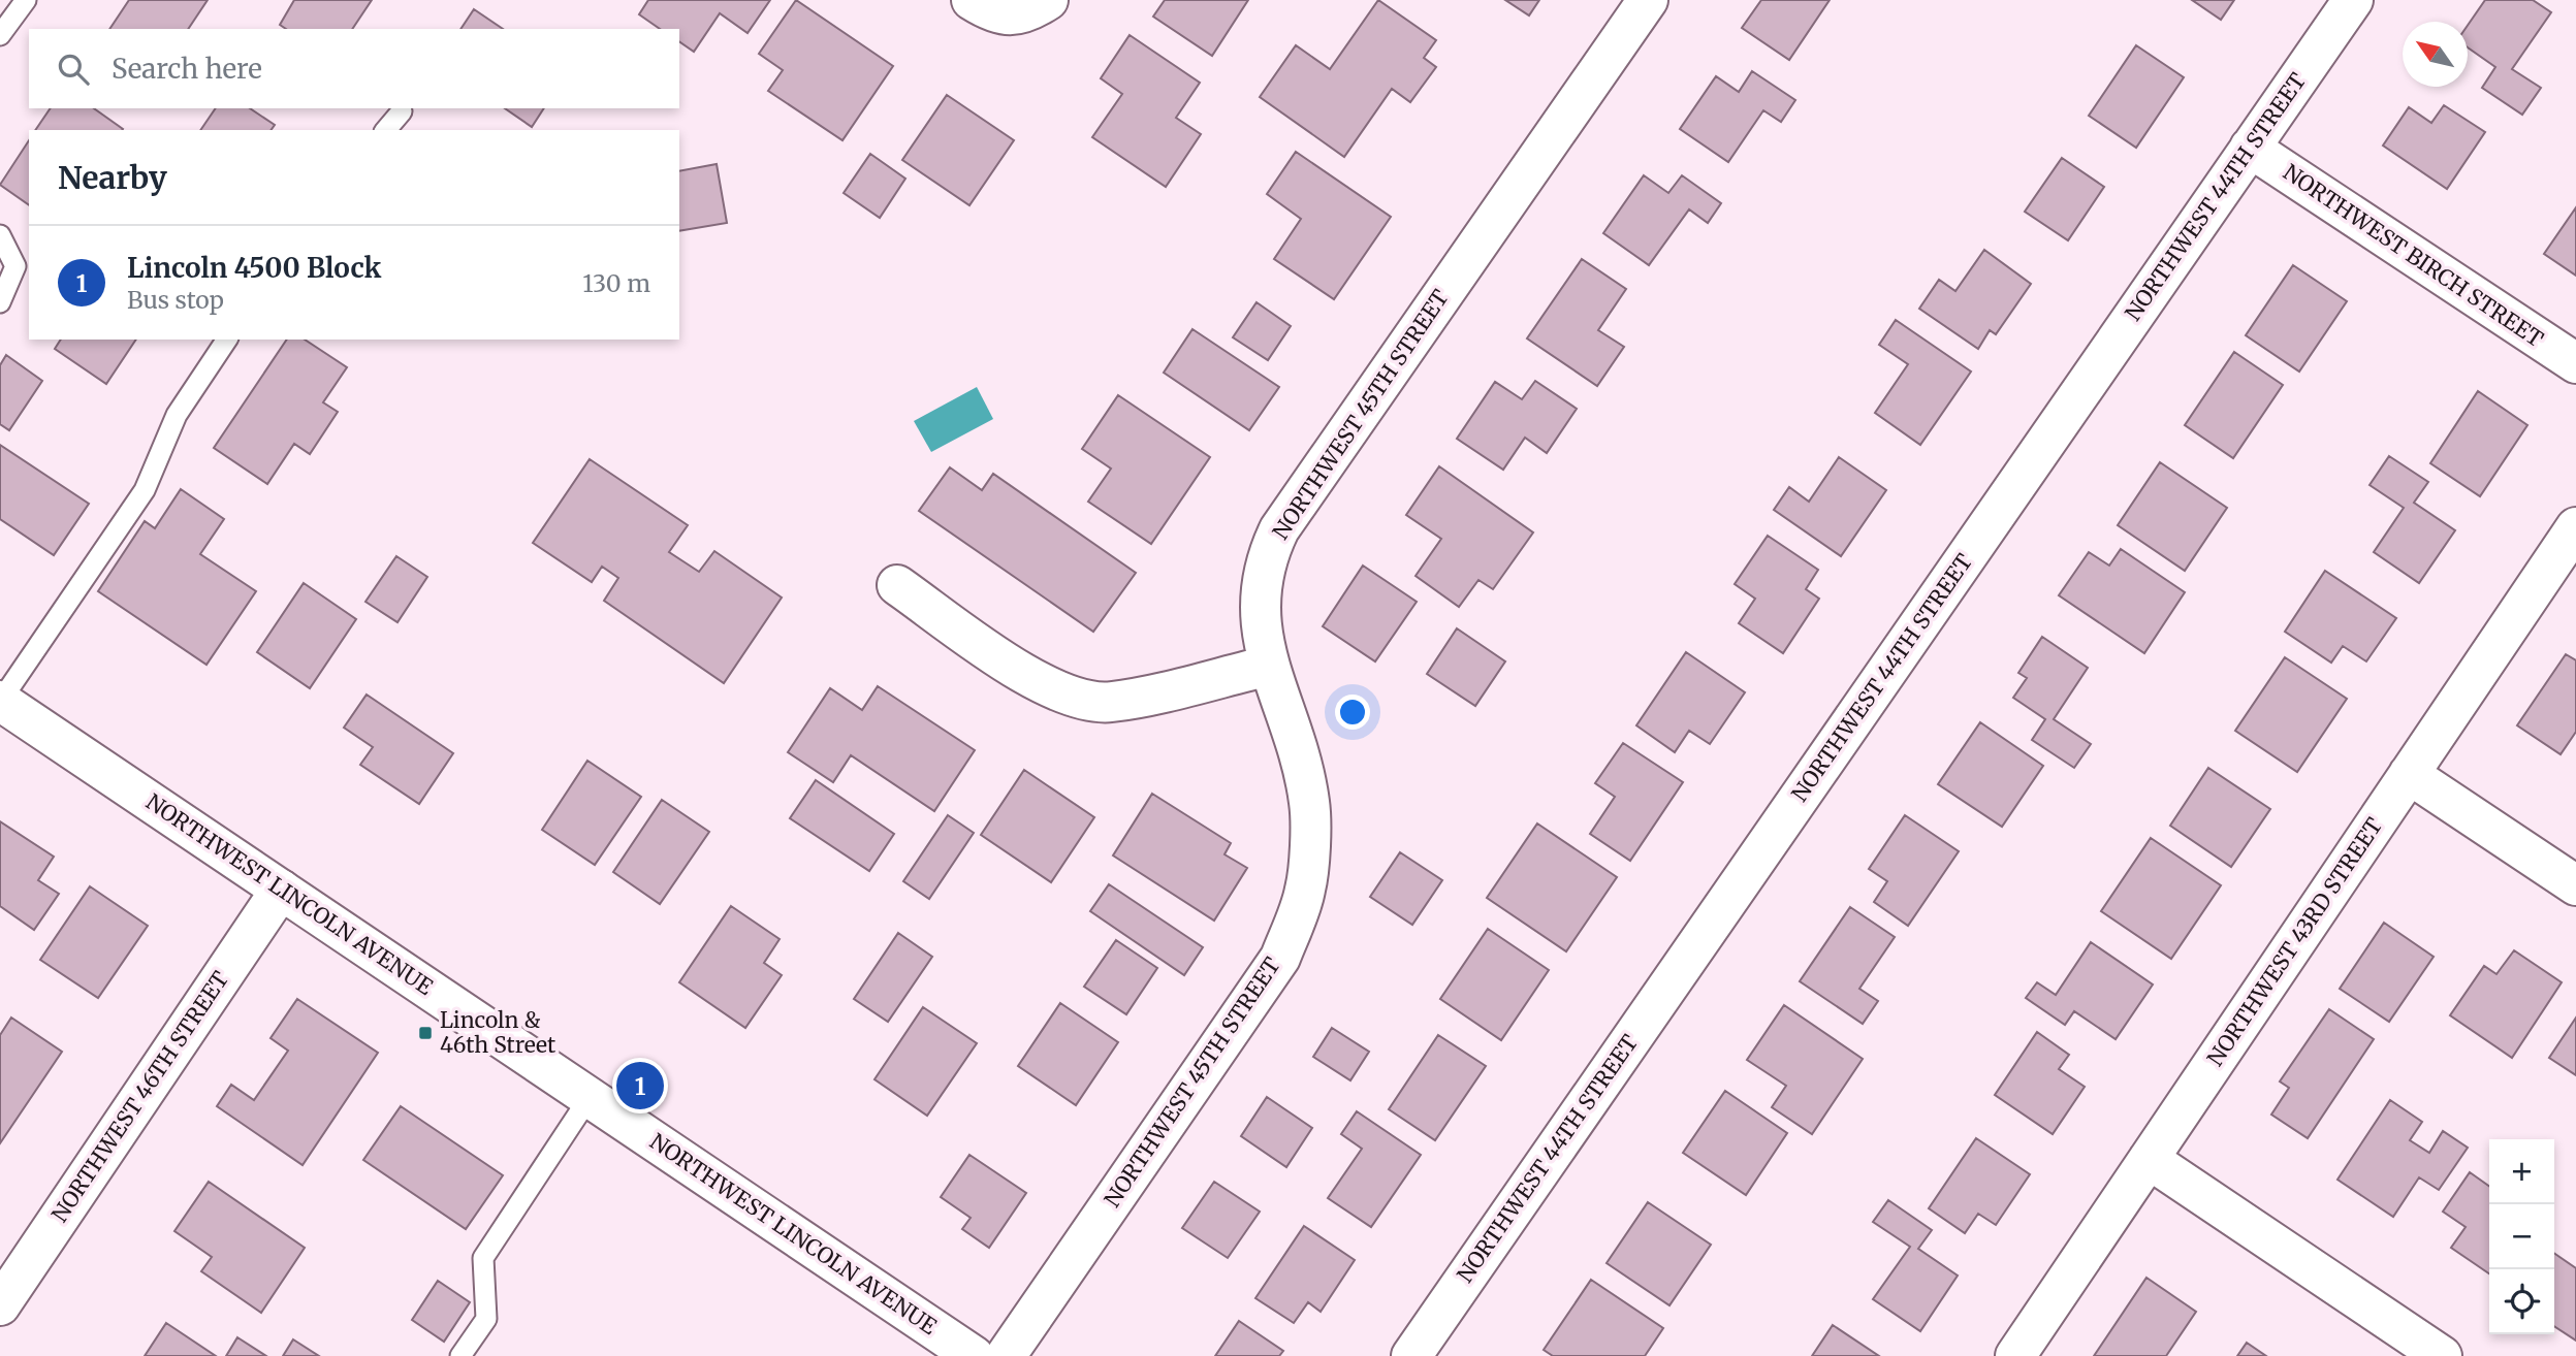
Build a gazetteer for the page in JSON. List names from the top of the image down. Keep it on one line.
{"streets":{"street":["NORTHWEST 44TH STREET","NORTHWEST BIRCH STREET","NORTHWEST 45TH STREET","NORTHWEST LINCOLN AVENUE","NORTHWEST 43RD STREET","NORTHWEST 46TH STREET"]},"crossings":[["NORTHWEST 44TH STREET","NORTHWEST BIRCH STREET"],["NORTHWEST LINCOLN AVENUE","NORTHWEST 46TH STREET"]],"places":{"transit":["Lincoln & 46th Street"]},"north":"top left","page":{"search":"Search here","heading":"Nearby","list":[{"mark":"1","name":"Lincoln 4500 Block","note":"Bus stop","value":"130 m"}],"pins":"1","map_buttons":["+","−"]}}
